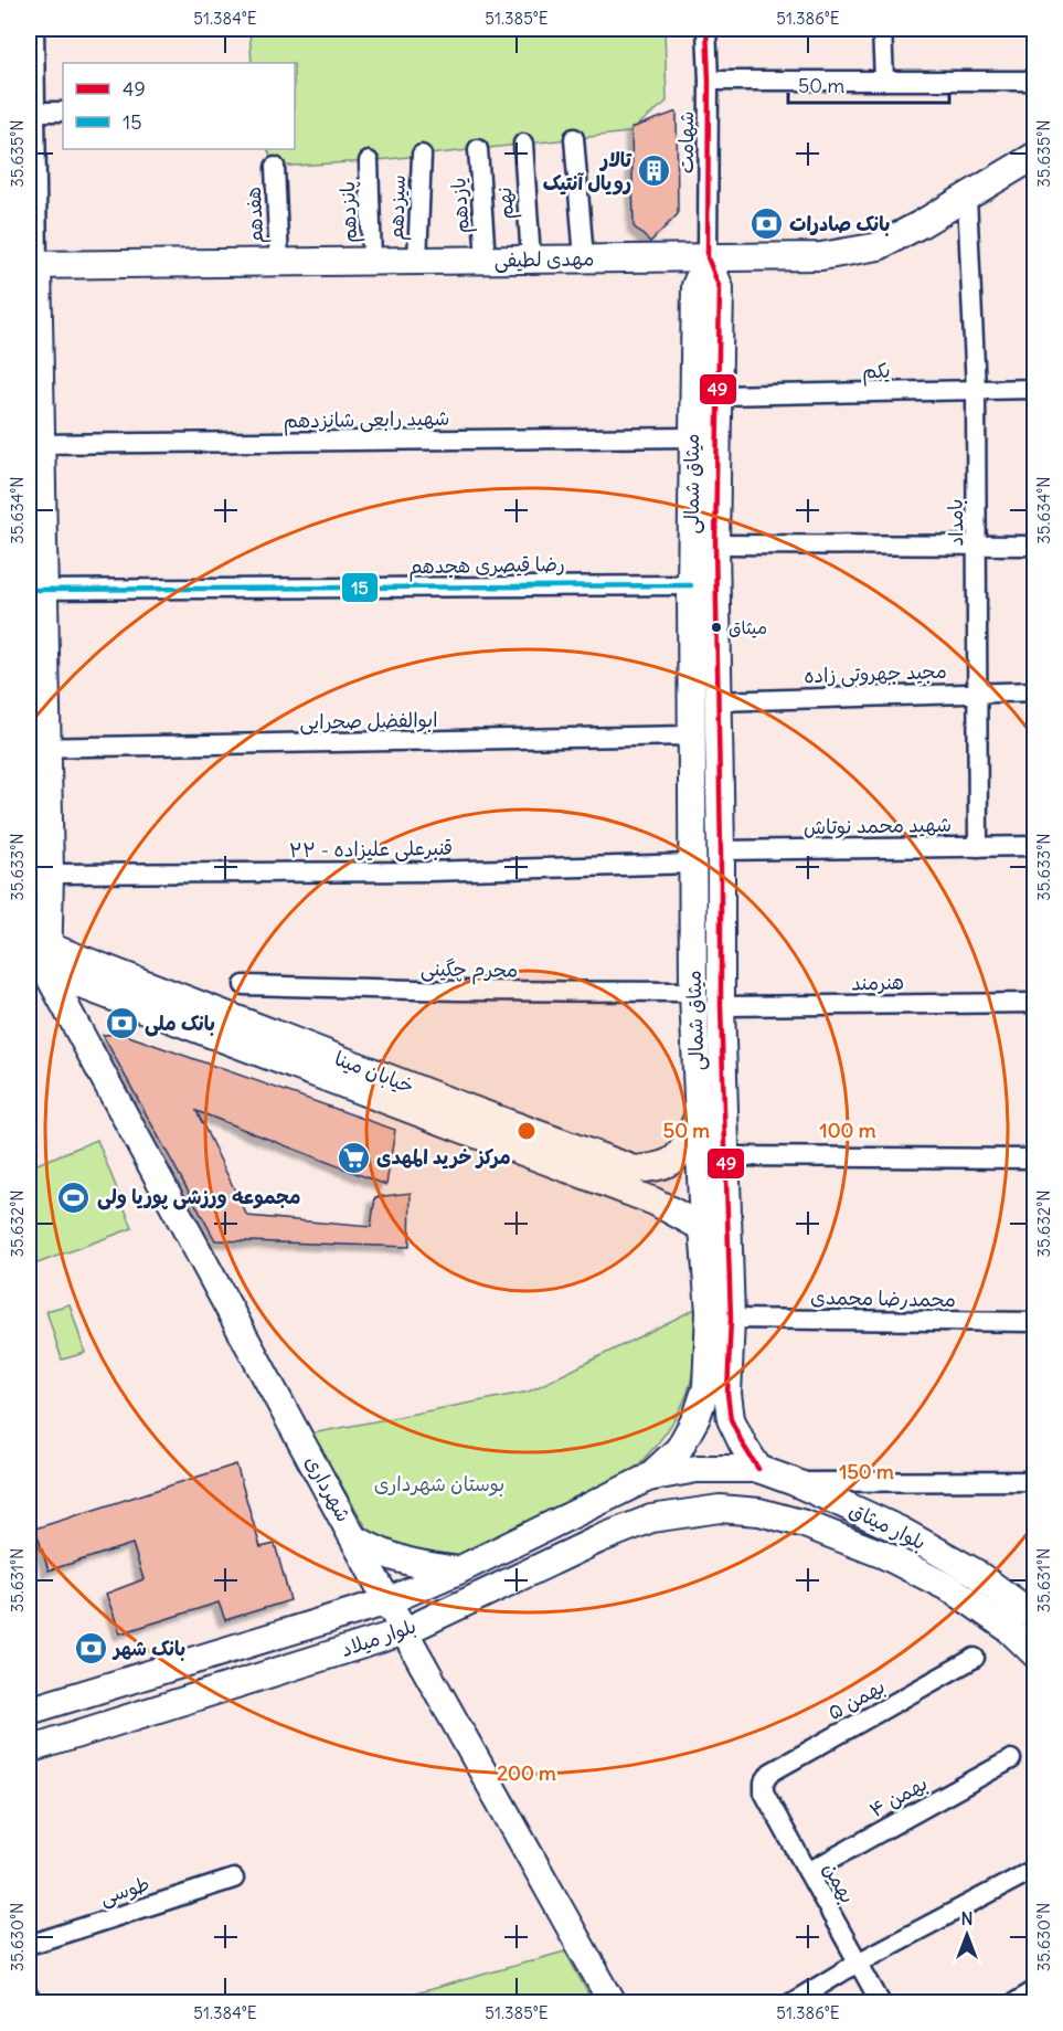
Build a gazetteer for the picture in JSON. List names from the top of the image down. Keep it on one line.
{"streets":{"main road":["مهدی لطیفی","میثاق شمالی","خیابان مینا","شهرداری","بلوار میثاق","بلوار میلاد"],"street":["شهامت","نهم","یازدهم","سیزدهم","پانزدهم","هفدهم","یکم","شهید رابعی شانزدهم","بامداد","رضا قیصری هجدهم","مجید جهروتی زاده","ابوالفضل صحرایی","شهید محمد نوتاش","قنبرعلی علیزاده - ۲۲","محرم چگینی","هنرمند","محمدرضا محمدی","بهمن ۵","بهمن ۴","بهمن","طوسی"]},"crossings":[["شهامت","مهدی لطیفی"],["شهامت","میثاق شمالی"],["نهم","مهدی لطیفی"],["یازدهم","مهدی لطیفی"],["سیزدهم","مهدی لطیفی"],["پانزدهم","مهدی لطیفی"],["هفدهم","مهدی لطیفی"],["مهدی لطیفی","میثاق شمالی"],["مهدی لطیفی","بامداد"],["یکم","میثاق شمالی"],["یکم","بامداد"],["شهید رابعی شانزدهم","میثاق شمالی"],["میثاق شمالی","رضا قیصری هجدهم"],["میثاق شمالی","مجید جهروتی زاده"],["میثاق شمالی","ابوالفضل صحرایی"],["میثاق شمالی","شهید محمد نوتاش"],["میثاق شمالی","قنبرعلی علیزاده - ۲۲"],["میثاق شمالی","محرم چگینی"],["میثاق شمالی","هنرمند"],["میثاق شمالی","خیابان مینا"],["میثاق شمالی","محمدرضا محمدی"],["میثاق شمالی","بلوار میثاق"],["میثاق شمالی","بلوار میلاد"],["بامداد","مجید جهروتی زاده"],["بامداد","شهید محمد نوتاش"],["خیابان مینا","شهرداری"],["شهرداری","بلوار میلاد"],["بلوار میثاق","بلوار میلاد"],["بهمن ۵","بهمن"],["بهمن ۴","بهمن"]],"parks":["بوستان شهرداری"],"places":{"building":["تالار رویال آنتیک"],"bank":["بانک صادرات","بانک ملی","بانک شهر"],"other":["میثاق"],"supermarket":["مرکز خرید المهدی"],"sports":["مجموعه ورزشی پوریا ولی"]},"lines":["transit line 49","transit line 15"],"legend":["49","15"],"scale_bar":"50 m","north":"top","coordinates":["51.384°E","51.385°E","51.386°E","35.635°N","35.634°N","35.633°N","35.632°N","35.631°N","35.630°N"],"rings":["50 m","100 m","150 m","200 m"]}
